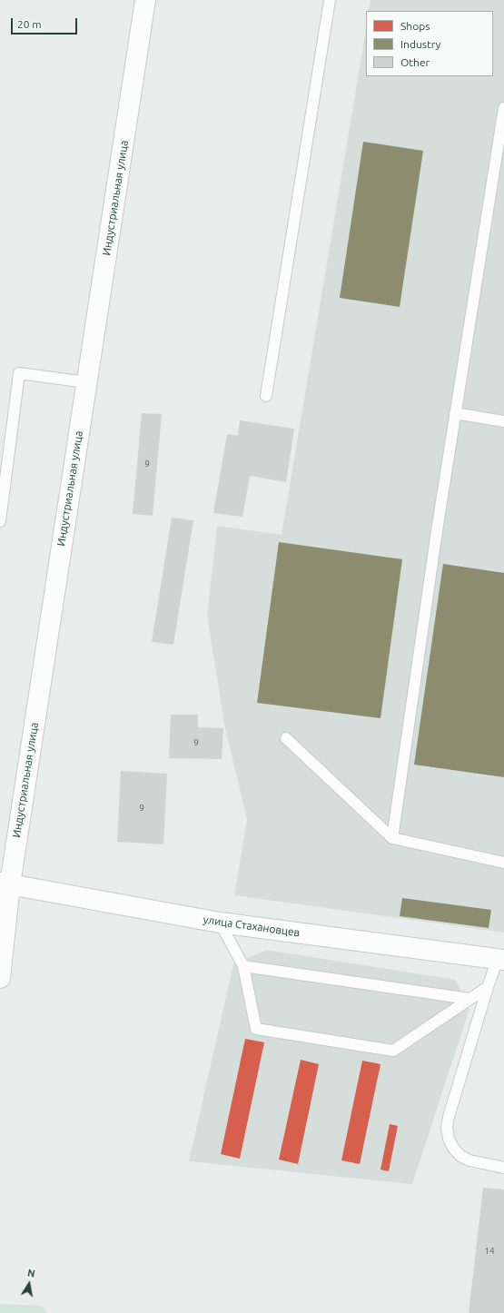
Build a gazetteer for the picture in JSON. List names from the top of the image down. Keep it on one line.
{"streets":{"main road":["Индустриальная улица","улица Стахановцев"]},"crossings":[["Индустриальная улица","улица Стахановцев"]],"house_numbers":["9","9","9","14"],"legend":["Shops","Industry","Other"],"scale_bar":"20 m","north":"top"}
